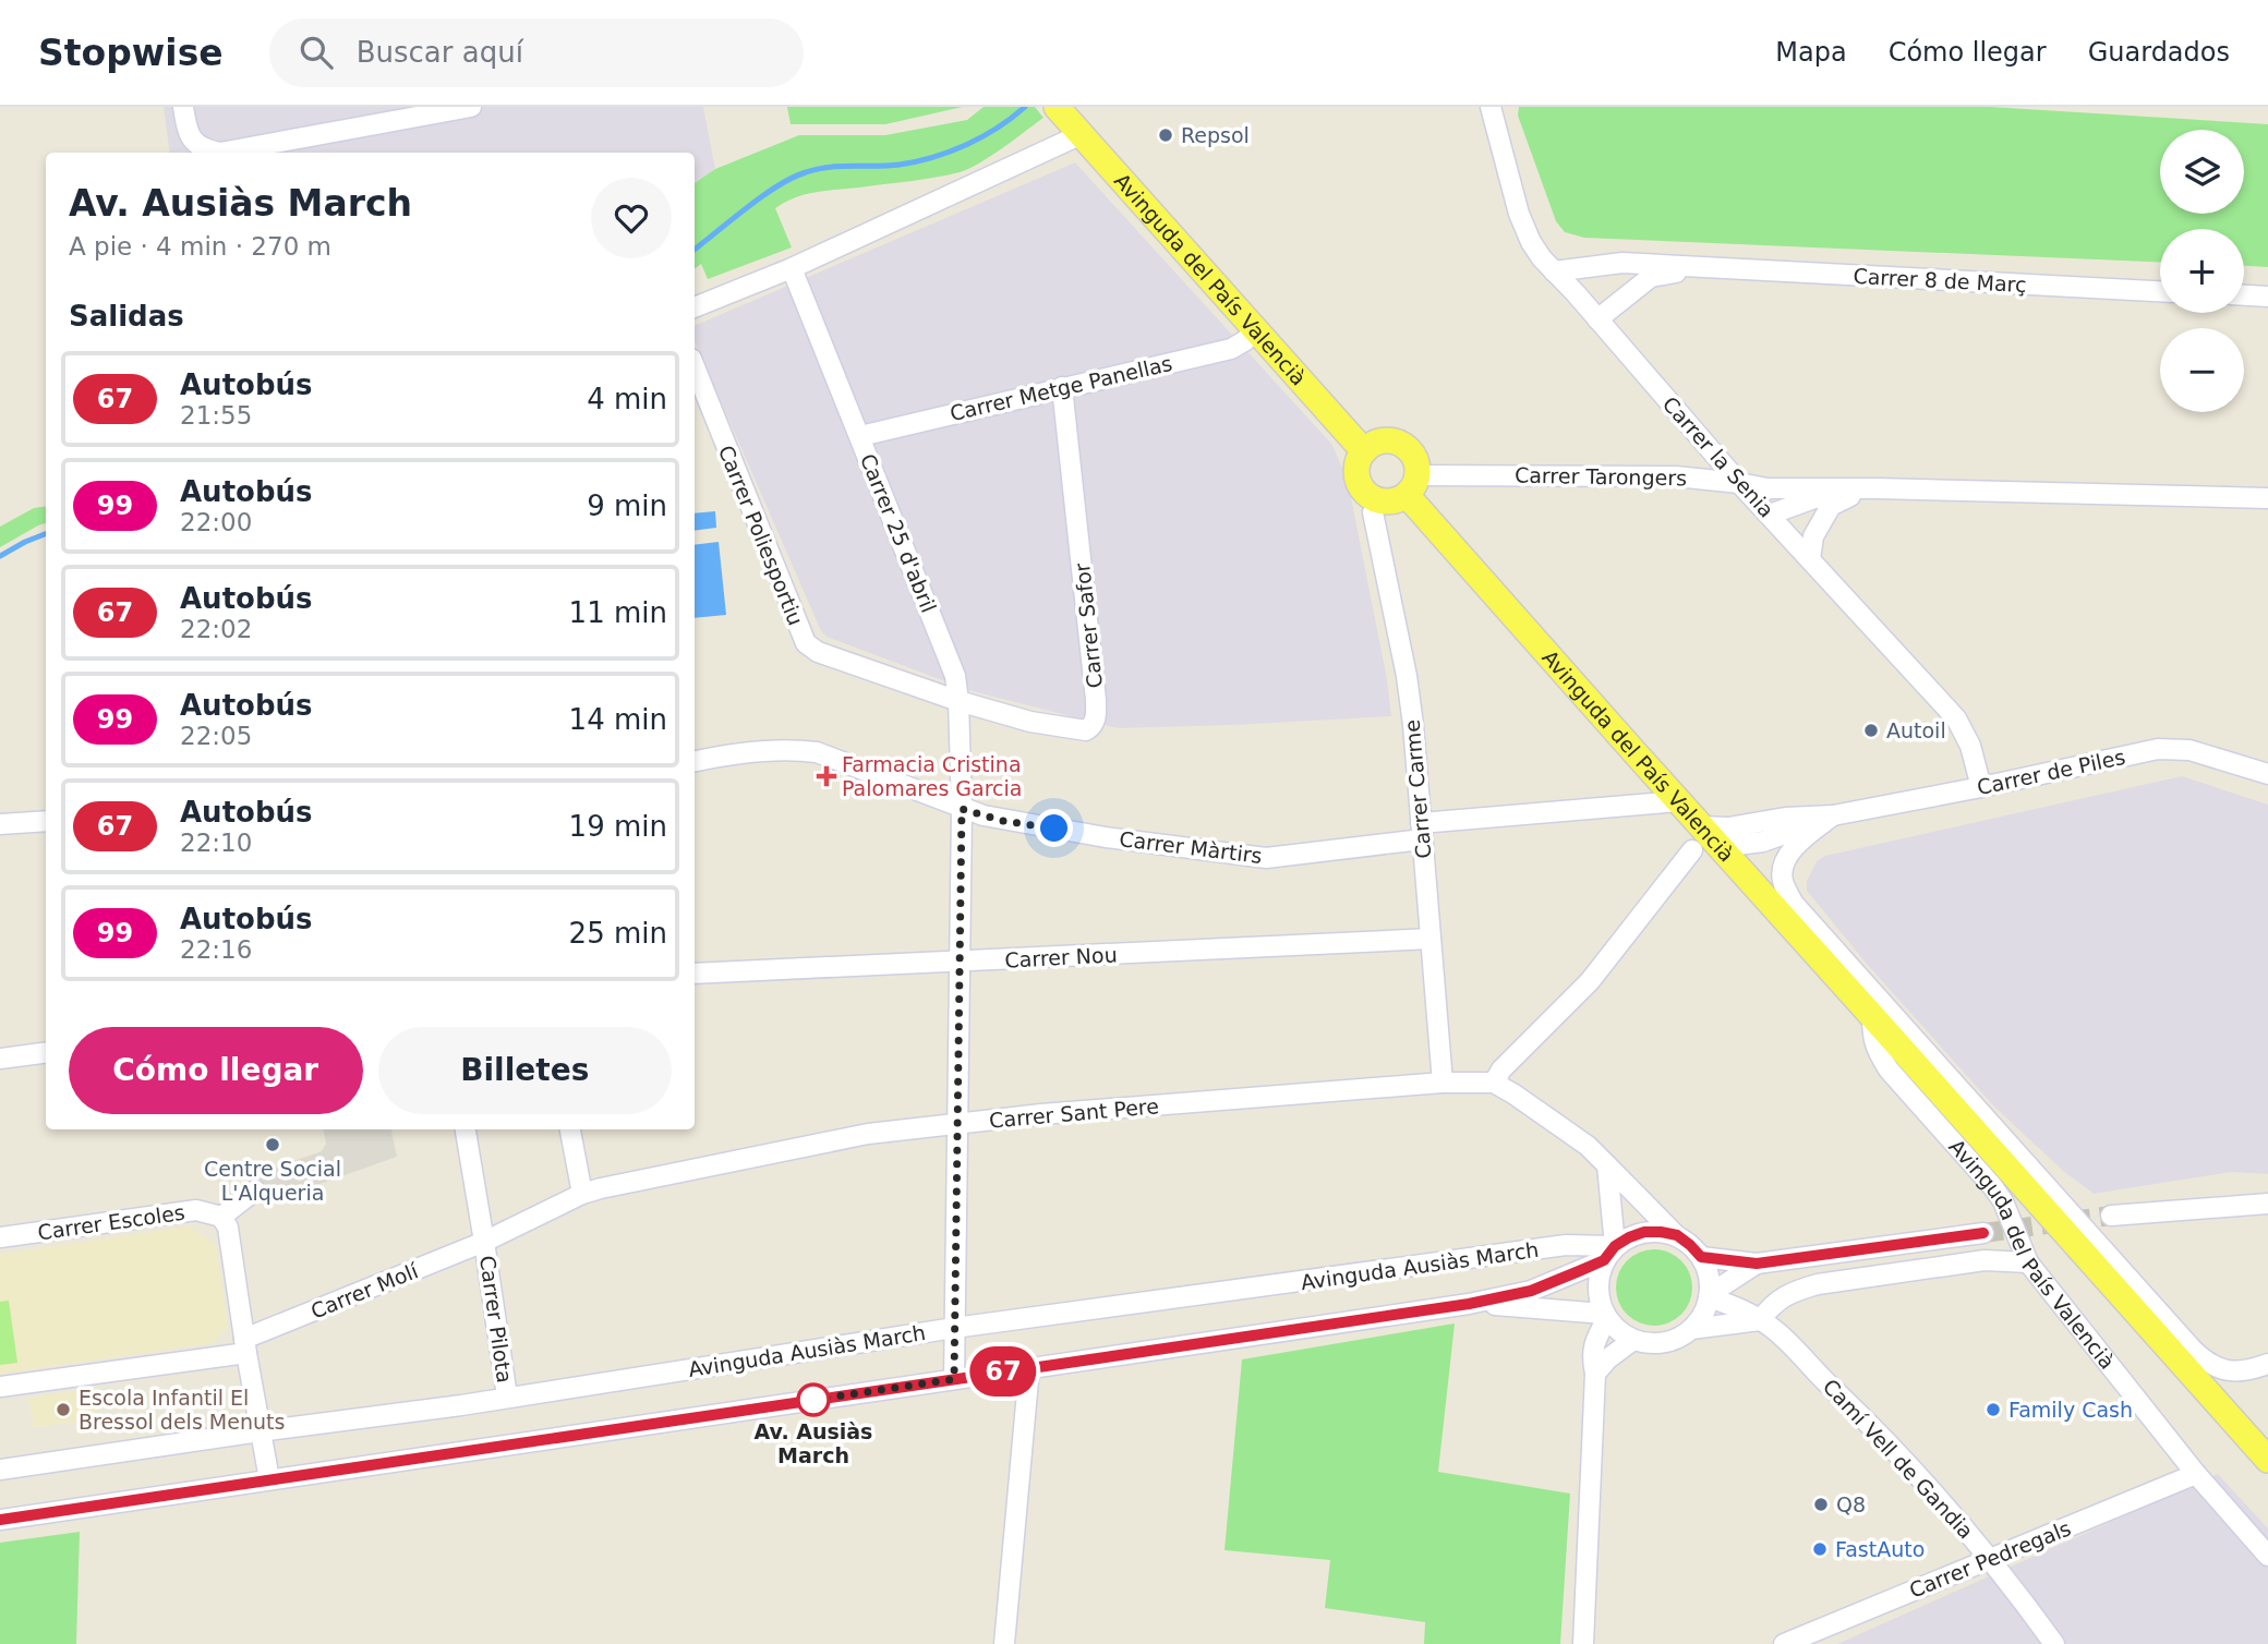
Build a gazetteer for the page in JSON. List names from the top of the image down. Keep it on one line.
{"streets":{"main road":["Avinguda del País Valencià"],"street":["Carrer 8 de Març","Carrer Metge Panellas","Carrer la Senia","Carrer Tarongers","Carrer 25 d'abril","Carrer Poliesportiu","Carrer Safor","Carrer de Piles","Carrer Carme","Carrer Màrtirs","Carrer Nou","Carrer Sant Pere","Carrer Escoles","Avinguda Ausiàs March","Carrer Molí","Carrer Pilota","Camí Vell de Gandia","Carrer Pedregals"]},"crossings":[["Avinguda del País Valencià","Carrer Metge Panellas"],["Avinguda del País Valencià","Carrer Tarongers"],["Avinguda del País Valencià","Carrer de Piles"],["Avinguda del País Valencià","Carrer Carme"],["Avinguda del País Valencià","Carrer Màrtirs"],["Avinguda del País Valencià","Carrer Pedregals"],["Carrer 8 de Març","Carrer la Senia"],["Carrer Metge Panellas","Carrer 25 d'abril"],["Carrer Metge Panellas","Carrer Safor"],["Carrer la Senia","Carrer Tarongers"],["Carrer la Senia","Carrer de Piles"],["Carrer Tarongers","Carrer Carme"],["Carrer 25 d'abril","Carrer Poliesportiu"],["Carrer 25 d'abril","Carrer Safor"],["Carrer 25 d'abril","Carrer Màrtirs"],["Carrer 25 d'abril","Carrer Nou"],["Carrer 25 d'abril","Carrer Sant Pere"],["Carrer 25 d'abril","Avinguda Ausiàs March"],["Carrer Poliesportiu","Carrer Safor"],["Carrer Carme","Carrer Màrtirs"],["Carrer Carme","Carrer Nou"],["Carrer Carme","Carrer Sant Pere"],["Carrer Sant Pere","Carrer Molí"],["Carrer Sant Pere","Carrer Pilota"],["Avinguda Ausiàs March","Carrer Pilota"],["Avinguda Ausiàs March","Camí Vell de Gandia"],["Carrer Molí","Carrer Pilota"],["Camí Vell de Gandia","Carrer Pedregals"]],"places":{"other":["Repsol","Autoil","Centre Social L'Alqueria","Av. Ausiàs March","Escola Infantil El Bressol dels Menuts","Family Cash","Q8","FastAuto"],"health":["Farmacia Cristina Palomares Garcia"]},"lines":["bus line 67"],"page":{"header":"Stopwise","search":"Buscar aquí","nav":["Mapa","Cómo llegar","Guardados"],"on_map":"67","map_buttons":["+","−"],"heading":[["Av. Ausiàs March","A pie · 4 min · 270 m"],"Salidas"],"list":[{"mark":"67","name":"Autobús","note":"21:55","value":"4 min"},{"mark":"99","name":"Autobús","note":"22:00","value":"9 min"},{"mark":"67","name":"Autobús","note":"22:02","value":"11 min"},{"mark":"99","name":"Autobús","note":"22:05","value":"14 min"},{"mark":"67","name":"Autobús","note":"22:10","value":"19 min"},{"mark":"99","name":"Autobús","note":"22:16","value":"25 min"}],"buttons":["Cómo llegar","Billetes"]}}
